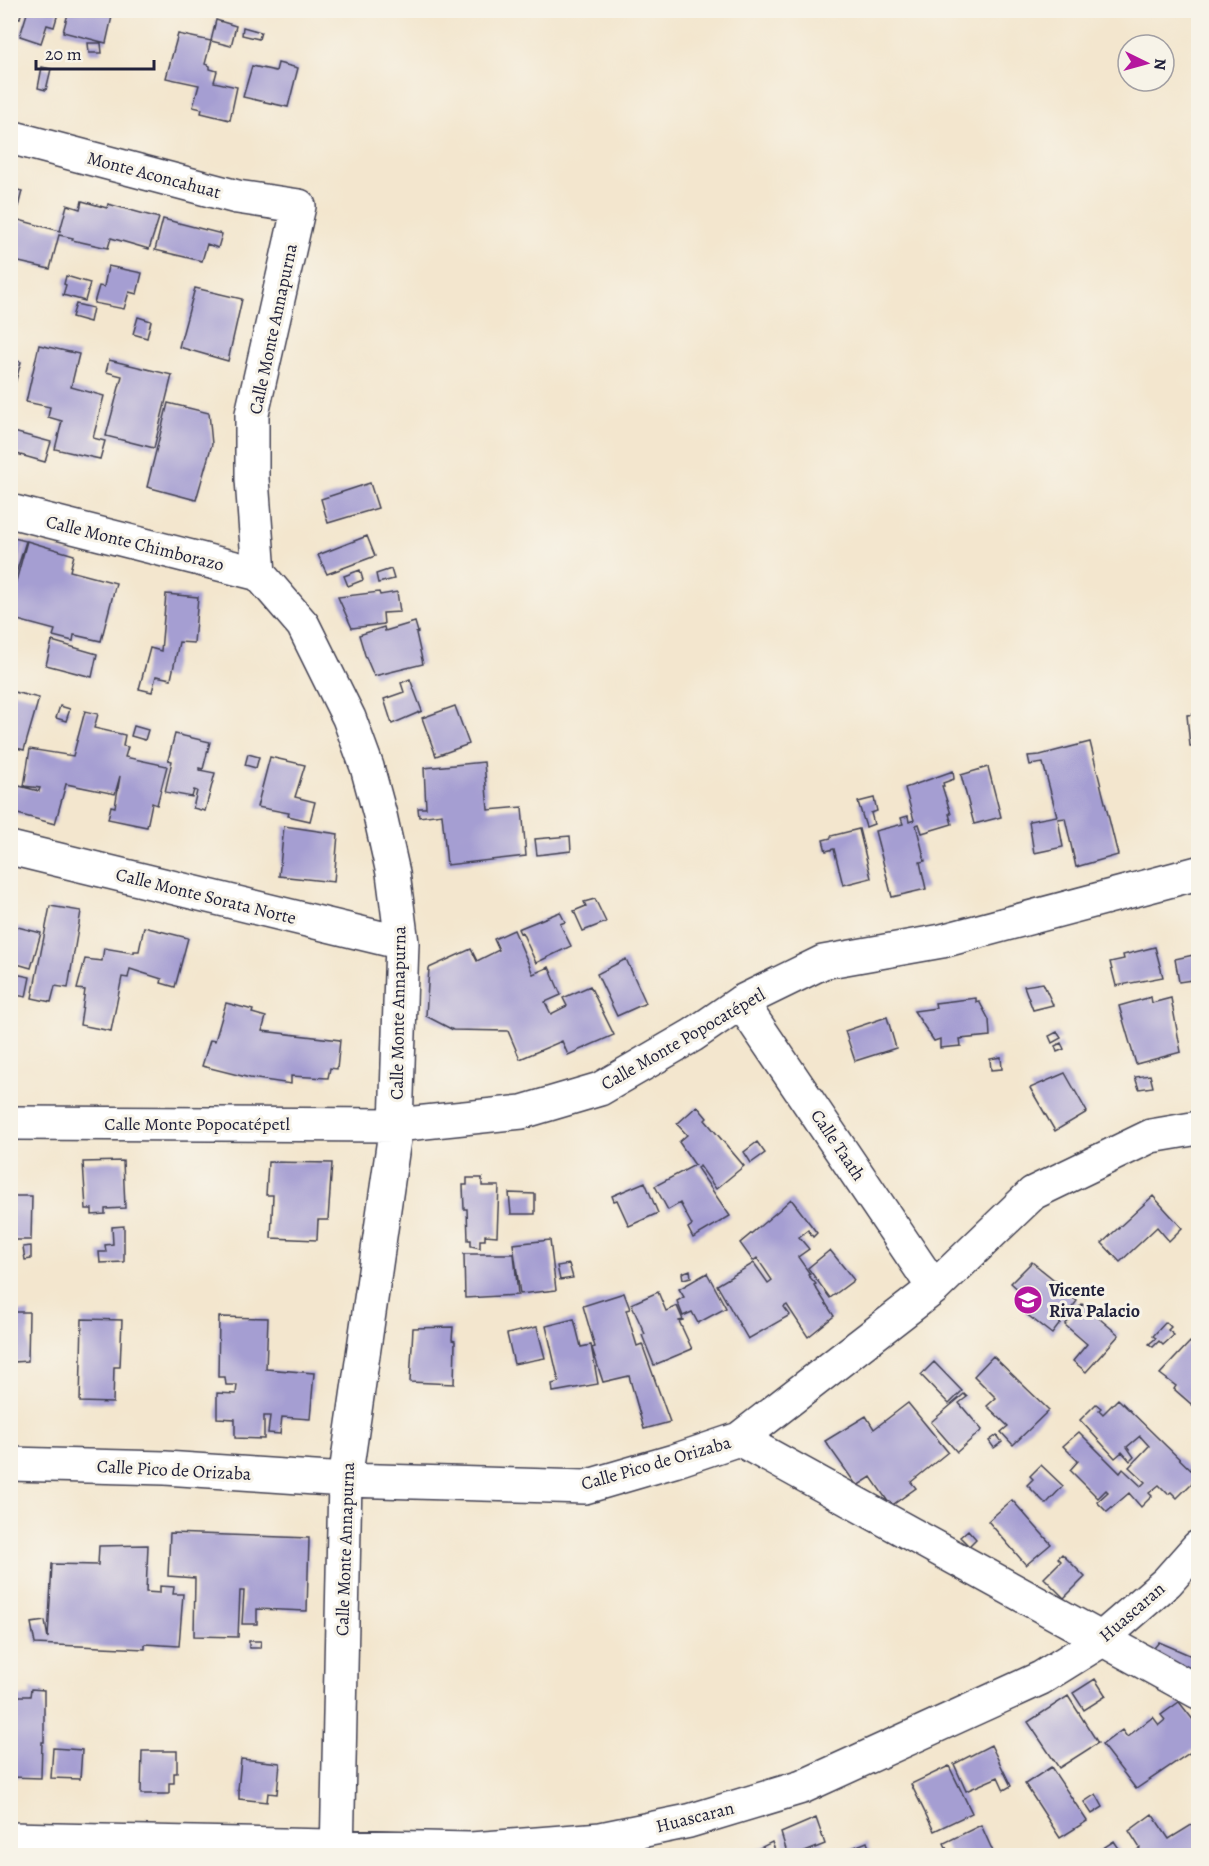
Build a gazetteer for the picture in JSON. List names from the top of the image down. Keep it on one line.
{"streets":{"street":["Monte Aconcahuat","Calle Monte Annapurna","Calle Monte Chimborazo","Calle Monte Sorata Norte","Calle Monte Popocatépetl","Calle Taath","Calle Pico de Orizaba","Huascaran"]},"crossings":[["Monte Aconcahuat","Calle Monte Annapurna"],["Calle Monte Annapurna","Calle Monte Chimborazo"],["Calle Monte Annapurna","Calle Monte Sorata Norte"],["Calle Monte Annapurna","Calle Monte Popocatépetl"],["Calle Monte Annapurna","Calle Pico de Orizaba"],["Calle Monte Annapurna","Huascaran"],["Calle Monte Popocatépetl","Calle Taath"],["Calle Taath","Calle Pico de Orizaba"]],"places":{"school or university":["Vicente Riva Palacio"]},"scale_bar":"20 m","north":"right"}
